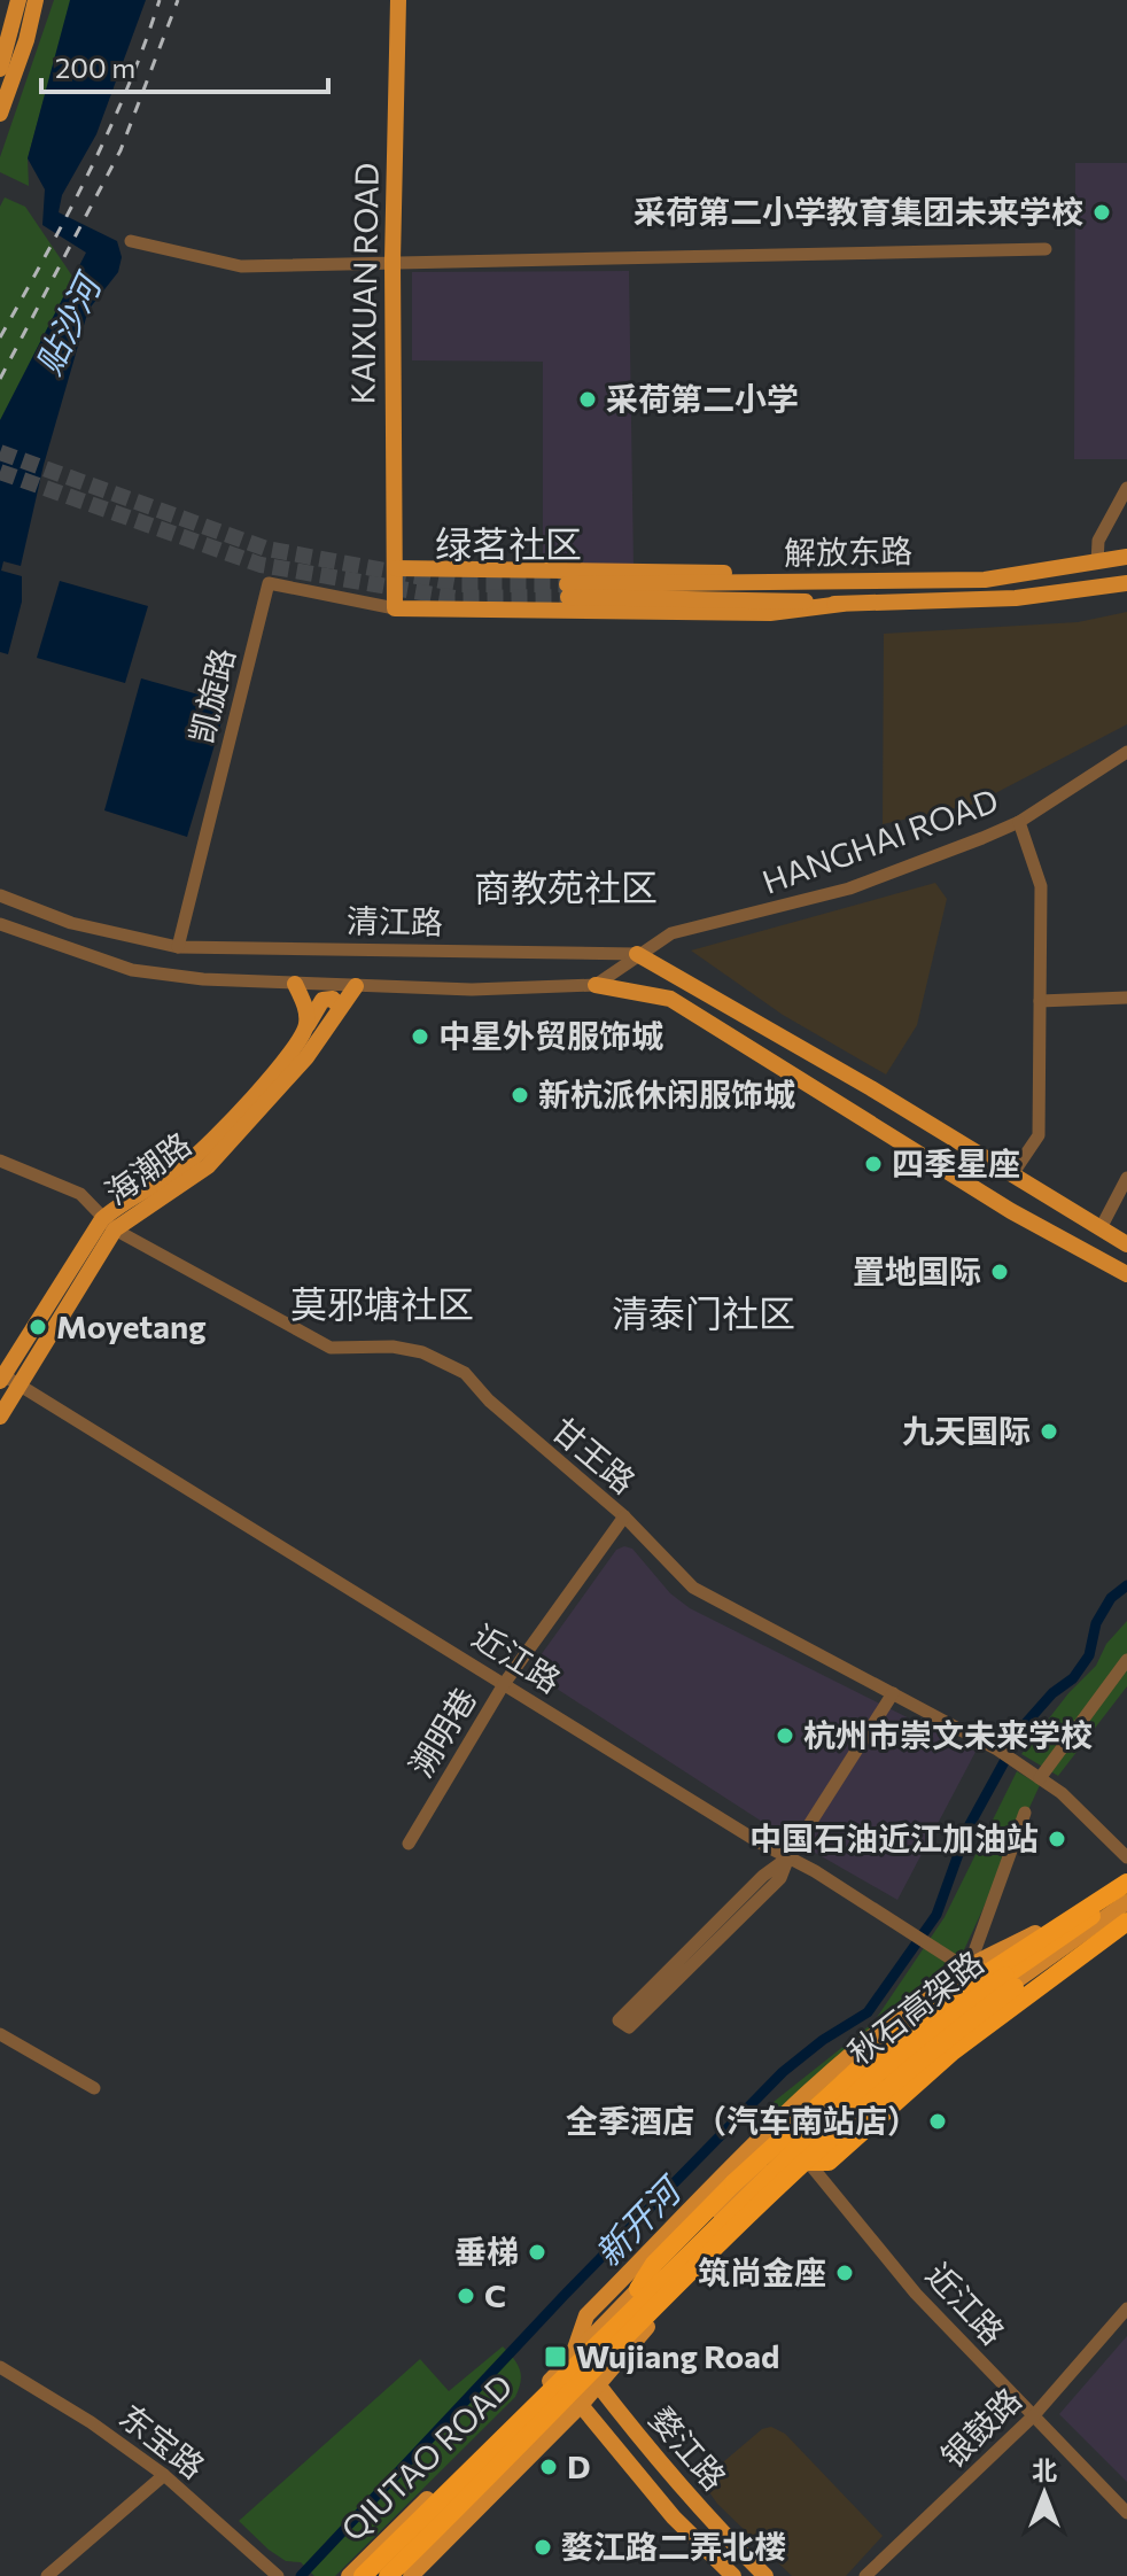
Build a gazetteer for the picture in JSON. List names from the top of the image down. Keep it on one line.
{"streets":{"highway":["秋石高架路"],"main road":["KAIXUAN ROAD","解放东路","清江路","海潮路","婺江路","QIUTAO ROAD"],"street":["凯旋路","HANGHAI ROAD","甘王路","近江路","溯明巷","银鼓路","东宝路"]},"crossings":[["KAIXUAN ROAD","凯旋路"],["凯旋路","清江路"],["HANGHAI ROAD","清江路"],["清江路","海潮路"],["海潮路","甘王路"],["海潮路","近江路"],["甘王路","溯明巷"],["近江路","溯明巷"],["近江路","银鼓路"],["近江路","QIUTAO ROAD"],["婺江路","QIUTAO ROAD"]],"districts":["绿茗社区","商教苑社区","莫邪塘社区","清泰门社区"],"water":["贴沙河","新开河"],"places":{"other":["采荷第二小学教育集团未来学校","采荷第二小学","中星外贸服饰城","新杭派休闲服饰城","四季星座","置地国际","Moyetang","九天国际","杭州市崇文未来学校","中国石油近江加油站","全季酒店（汽车南站店）","垂梯","筑尚金座","C","D","婺江路二弄北楼"],"transit":["Wujiang Road"]},"scale_bar":"200 m","north":"top"}
